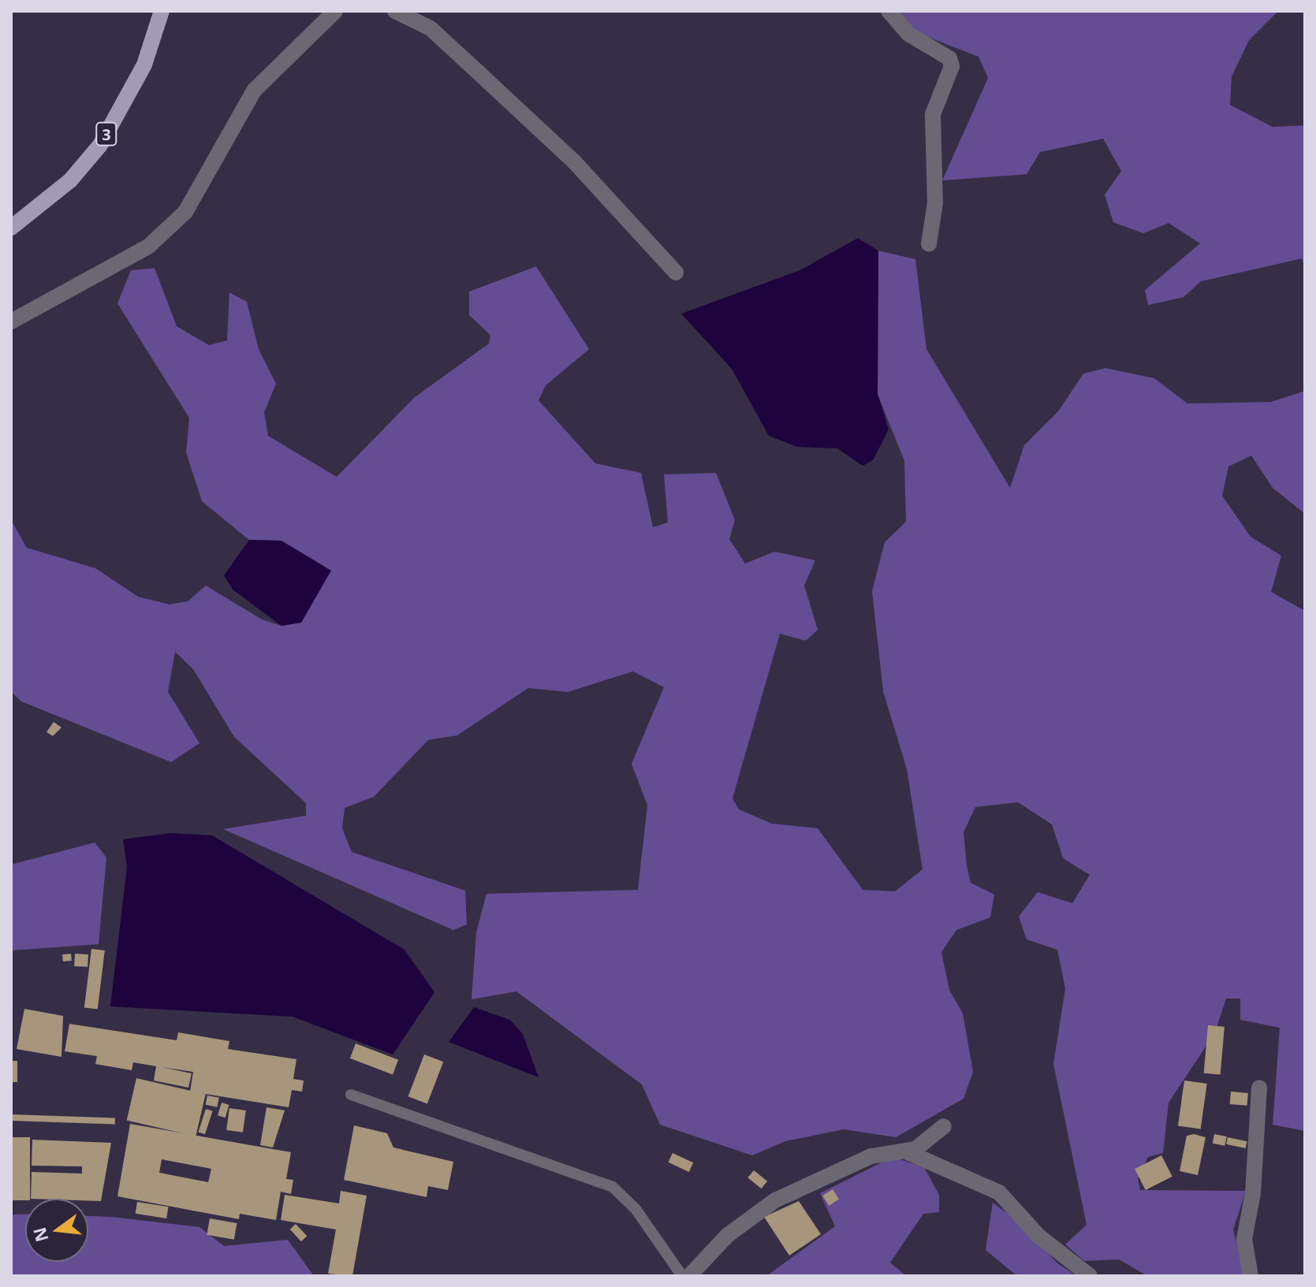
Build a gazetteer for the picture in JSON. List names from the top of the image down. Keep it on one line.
{"streets":{"main road":["3"]},"north":"left"}
